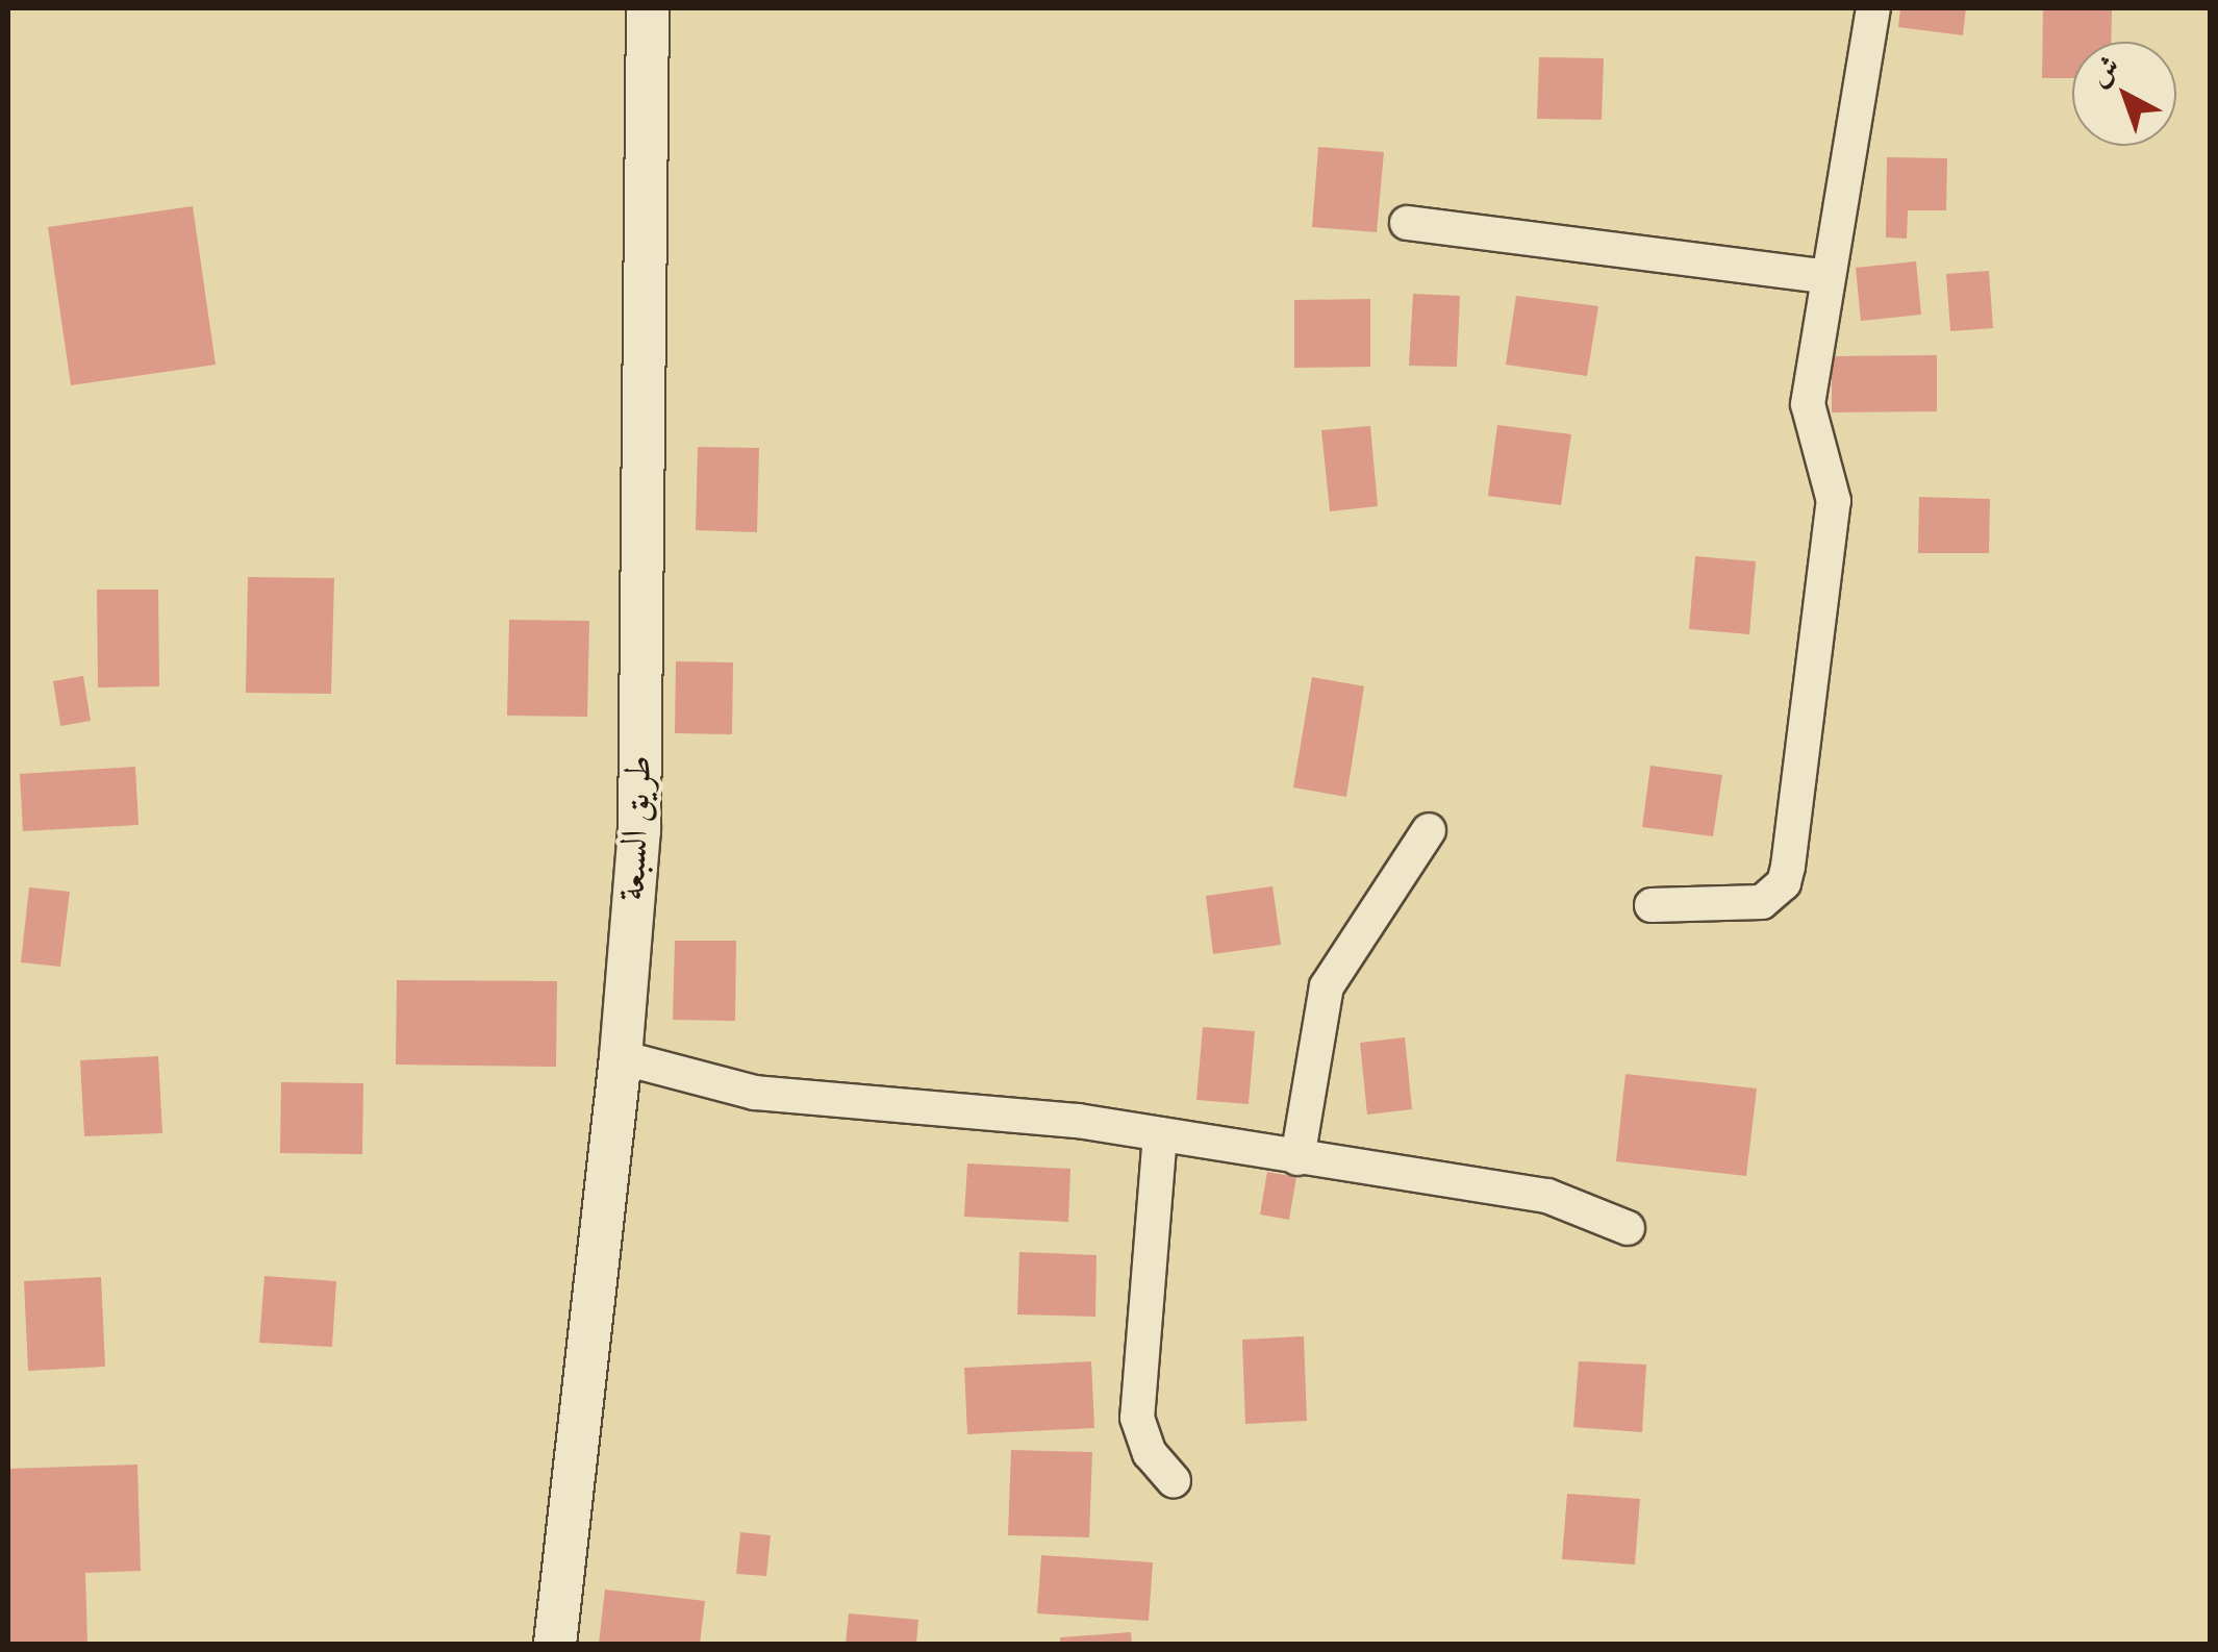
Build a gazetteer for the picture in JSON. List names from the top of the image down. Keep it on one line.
{"streets":{"street":["طريق السبعة"]},"north":"top left"}
